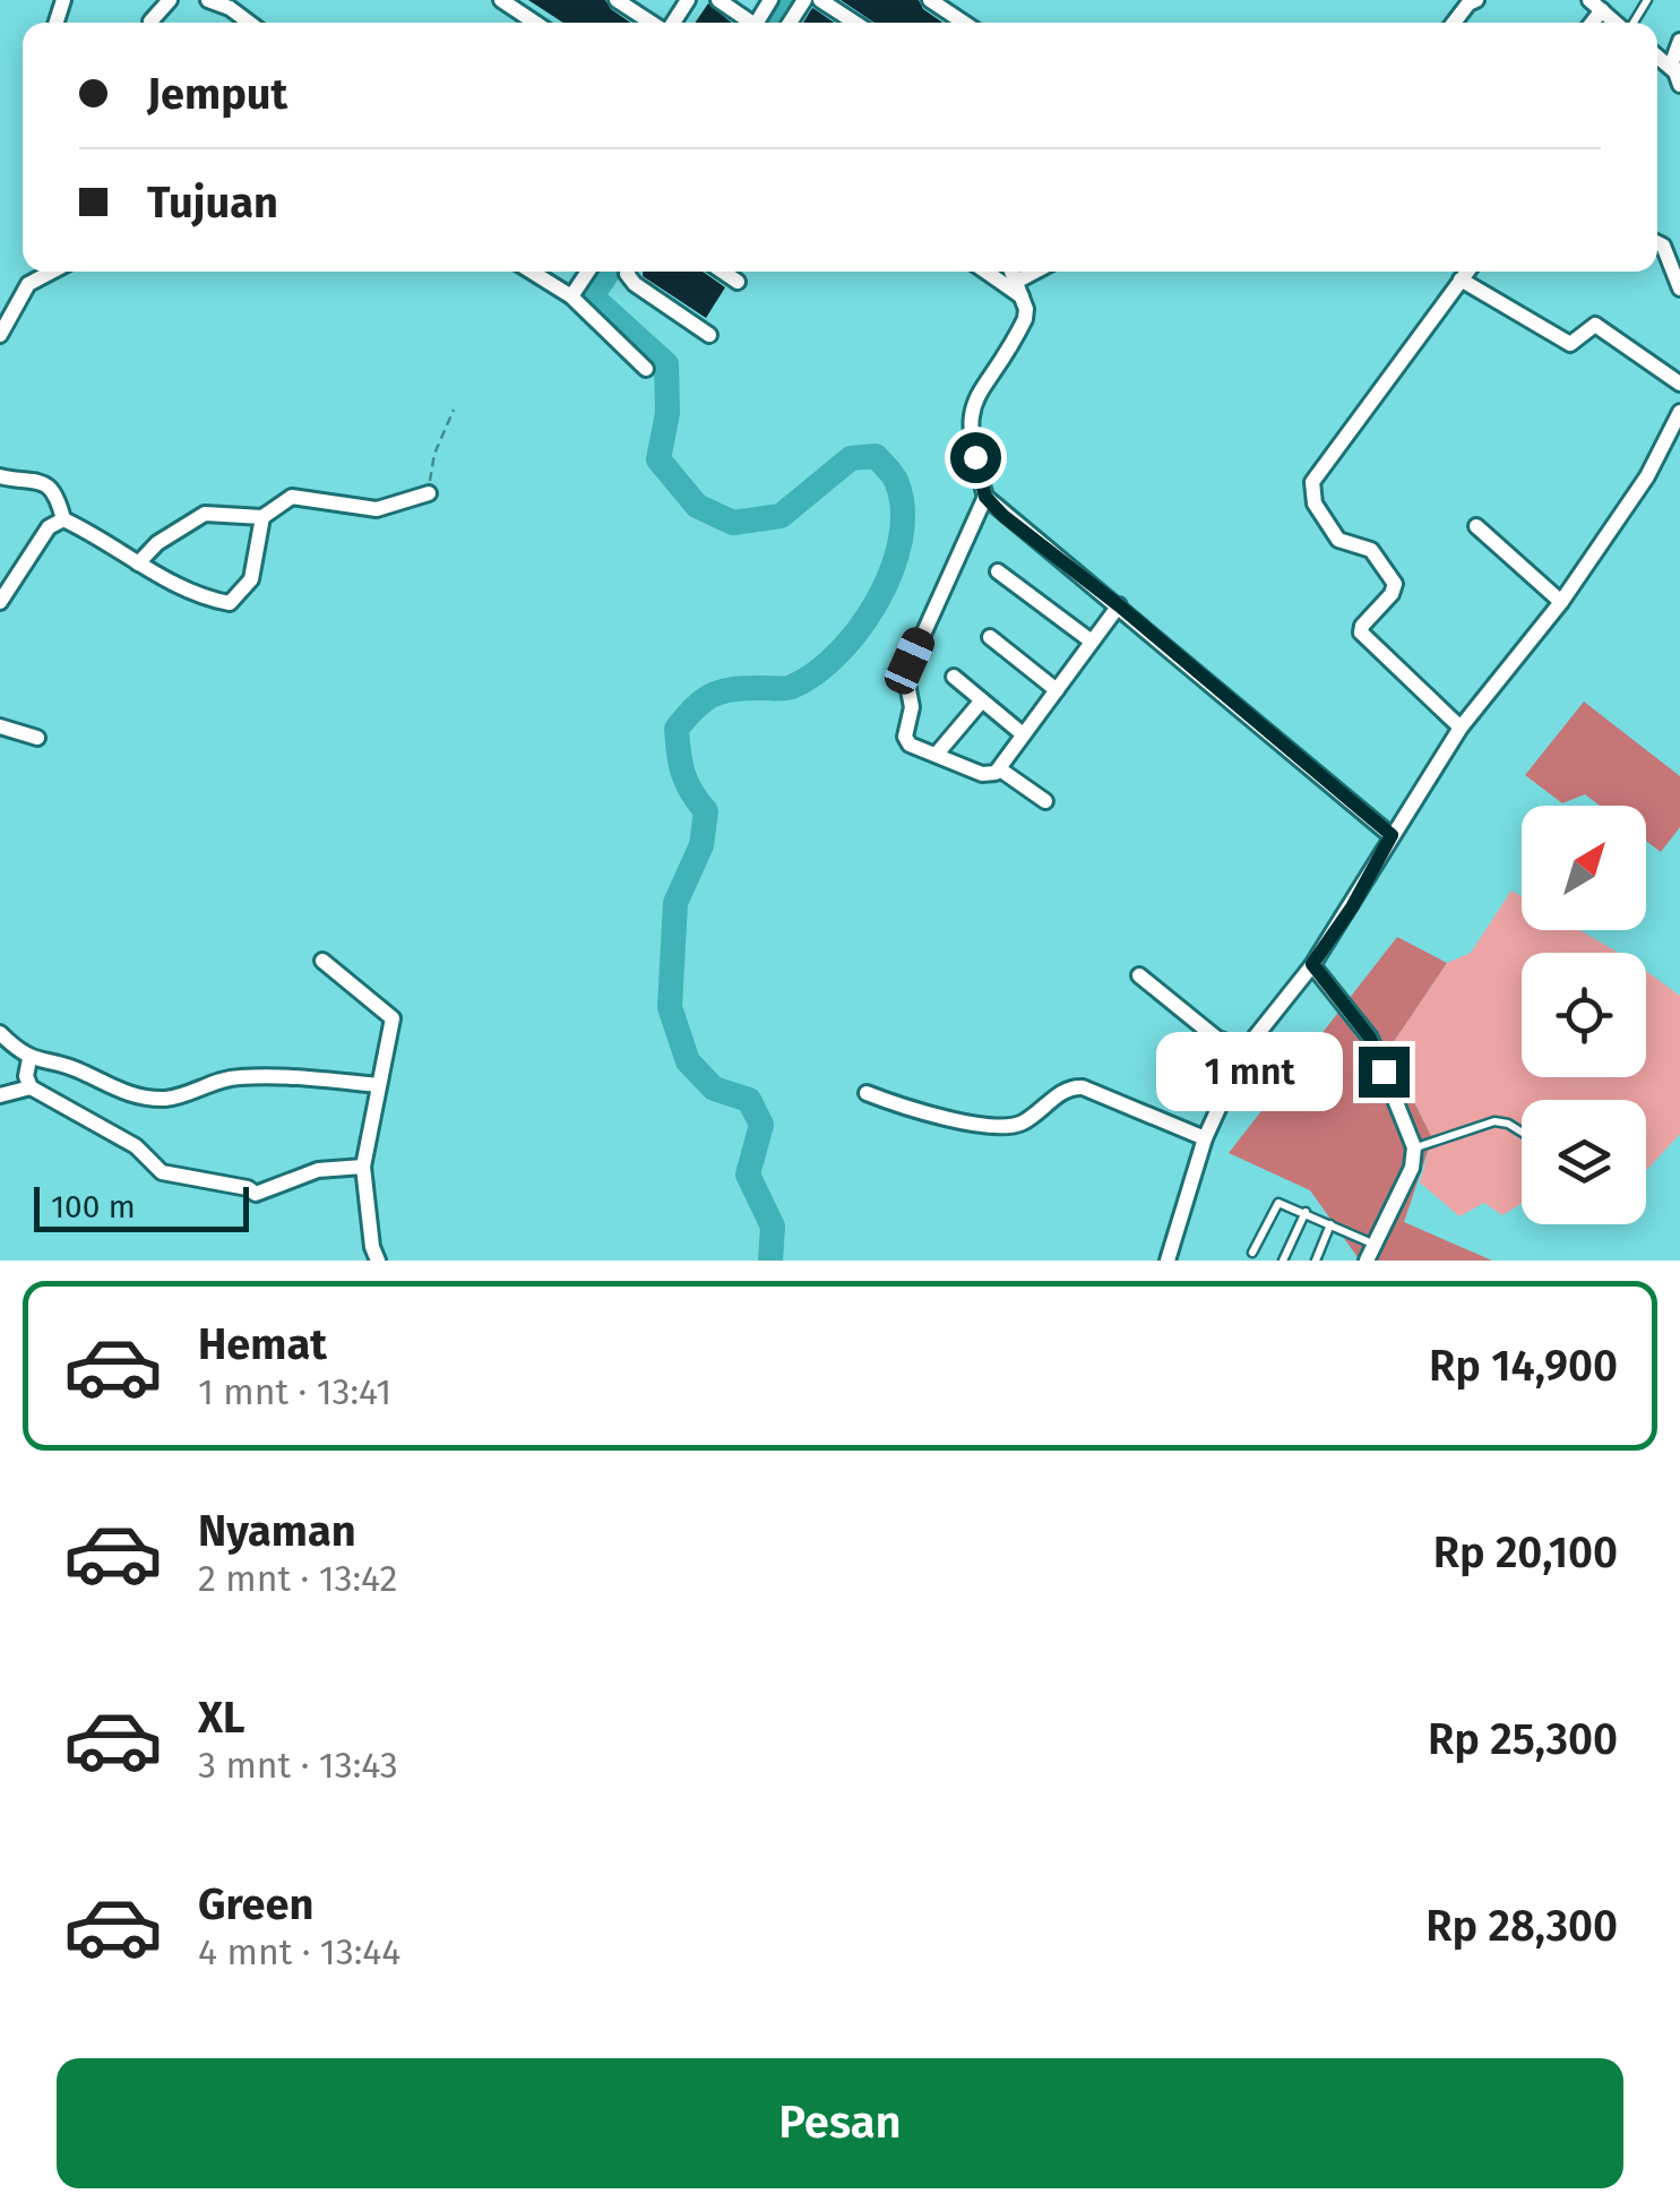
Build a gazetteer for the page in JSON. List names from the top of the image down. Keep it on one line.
{"scale_bar":"100 m","north":"top right","page":{"banner":["Jemput","Tujuan"],"bubble":"1 mnt","scale":"100 m","list":[{"name":"Hemat","note":"1 mnt · 13:41","value":"Rp 14,900"},{"name":"Nyaman","note":"2 mnt · 13:42","value":"Rp 20,100"},{"name":"XL","note":"3 mnt · 13:43","value":"Rp 25,300"},{"name":"Green","note":"4 mnt · 13:44","value":"Rp 28,300"}],"buttons":"Pesan"}}
